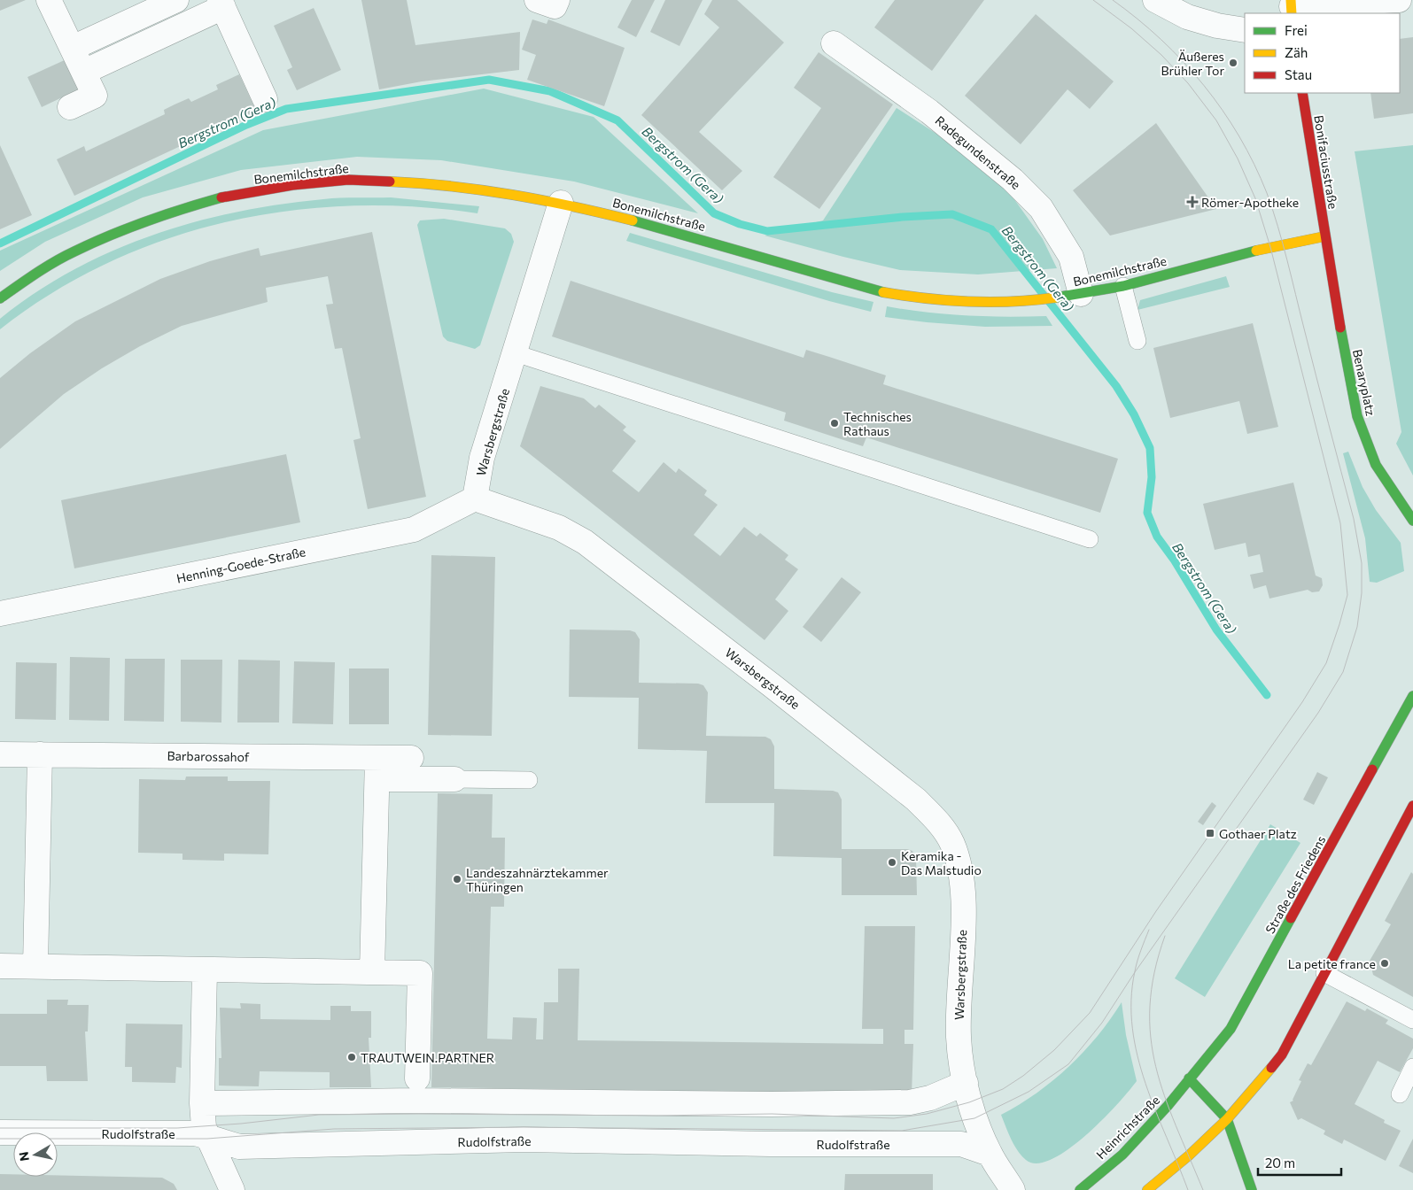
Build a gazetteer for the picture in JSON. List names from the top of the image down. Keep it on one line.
{"streets":{"street":["Radegundenstraße","Bonifaciusstraße","Bonemilchstraße","Benaryplatz","Warsbergstraße","Henning-Goede-Straße","Barbarossahof","Straße des Friedens","Heinrichstraße","Rudolfstraße"]},"crossings":[["Radegundenstraße","Bonemilchstraße"],["Bonifaciusstraße","Bonemilchstraße"],["Bonifaciusstraße","Benaryplatz"],["Bonemilchstraße","Benaryplatz"],["Bonemilchstraße","Warsbergstraße"],["Warsbergstraße","Henning-Goede-Straße"],["Straße des Friedens","Heinrichstraße"]],"water":["Bergstrom (Gera)"],"places":{"other":["Äußeres Brühler Tor","Technisches Rathaus","Keramika - Das Malstudio","Landeszahnärztekammer Thüringen","La petite france","TRAUTWEIN.PARTNER"],"health":["Römer-Apotheke"],"transit":["Gothaer Platz"]},"legend":["Frei","Zäh","Stau"],"scale_bar":"20 m","north":"left"}
